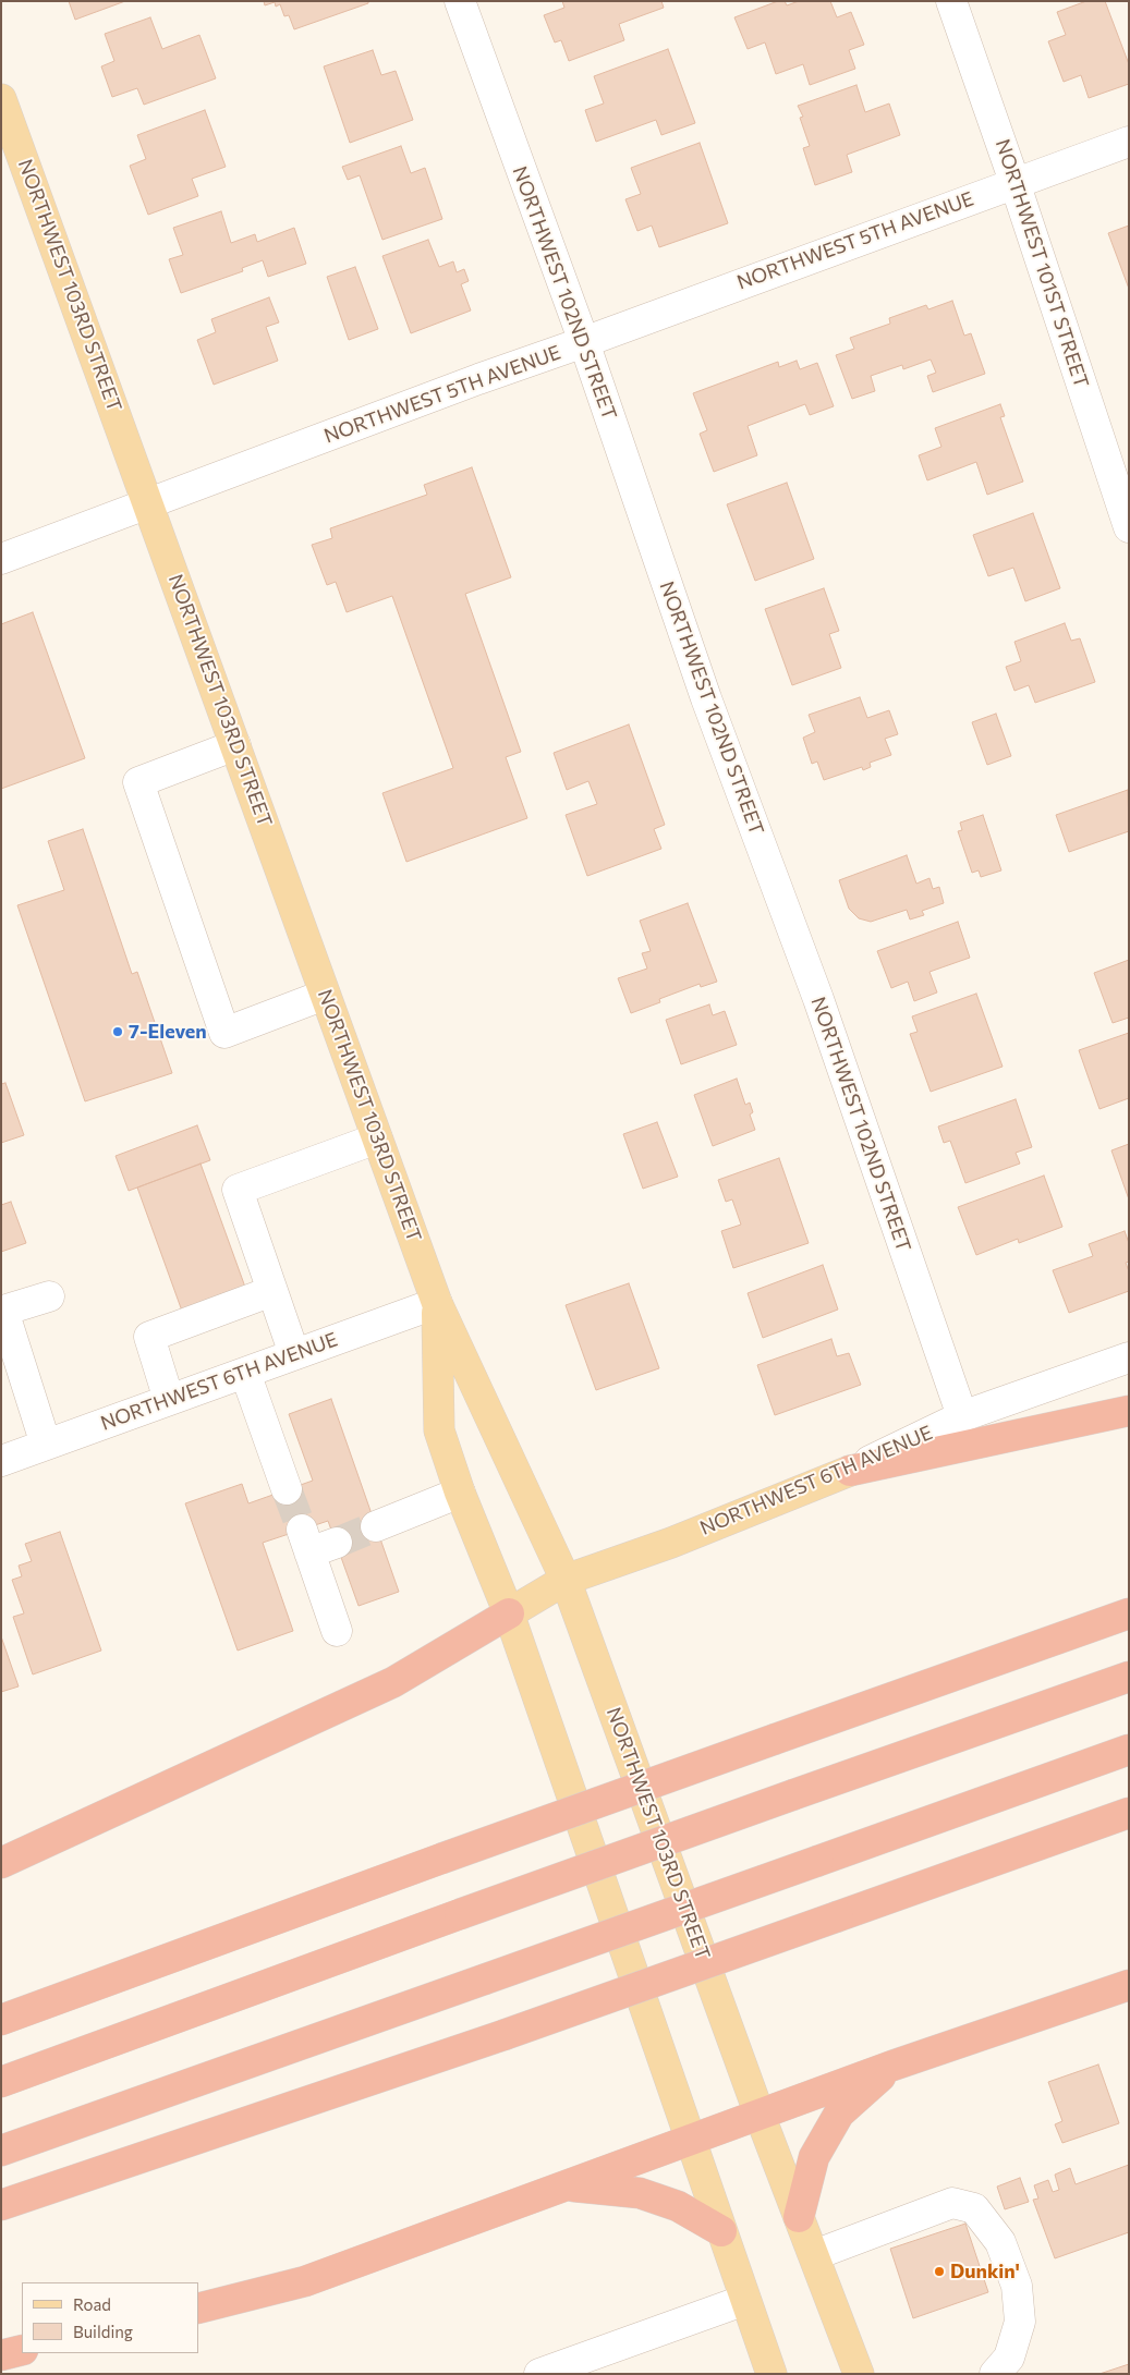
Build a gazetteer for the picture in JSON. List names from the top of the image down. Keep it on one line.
{"streets":{"main road":["NORTHWEST 103RD STREET","NORTHWEST 6TH AVENUE"],"street":["NORTHWEST 5TH AVENUE","NORTHWEST 101ST STREET","NORTHWEST 102ND STREET"]},"crossings":[["NORTHWEST 5TH AVENUE","NORTHWEST 101ST STREET"],["NORTHWEST 5TH AVENUE","NORTHWEST 103RD STREET"],["NORTHWEST 5TH AVENUE","NORTHWEST 102ND STREET"],["NORTHWEST 103RD STREET","NORTHWEST 6TH AVENUE"],["NORTHWEST 102ND STREET","NORTHWEST 6TH AVENUE"]],"places":["7-Eleven","Dunkin'"],"legend":["Road","Building"]}
